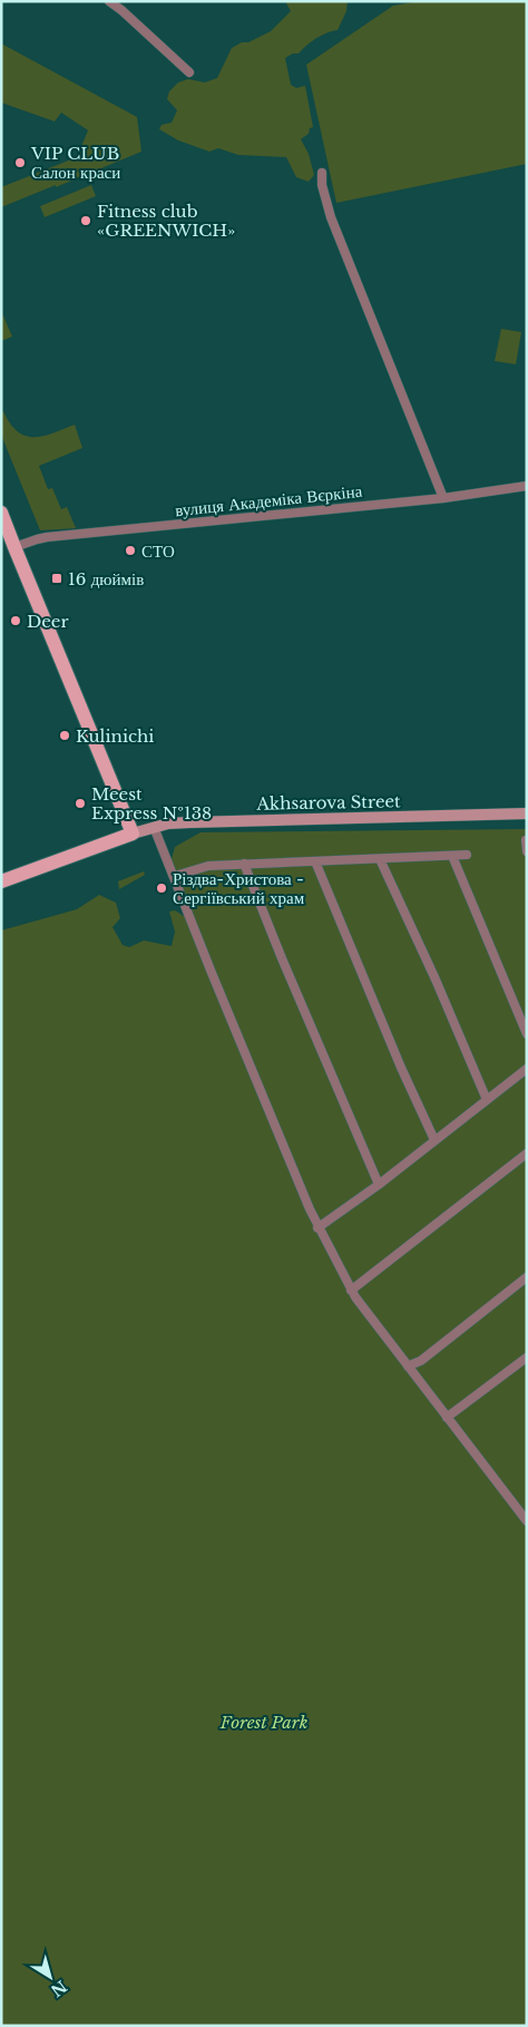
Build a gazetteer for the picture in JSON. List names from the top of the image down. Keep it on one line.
{"streets":{"main road":["Akhsarova Street"],"street":["вулиця Академіка Вєркіна"]},"parks":["Forest Park"],"places":{"other":["VIP CLUB Салон краси","Fitness club «GREENWICH»","СТО","Deer","Kulinichi","Meest Express №138","Різдва-Христова - Сергіївський храм"],"transit":["16 дюймів"]},"north":"bottom right"}
